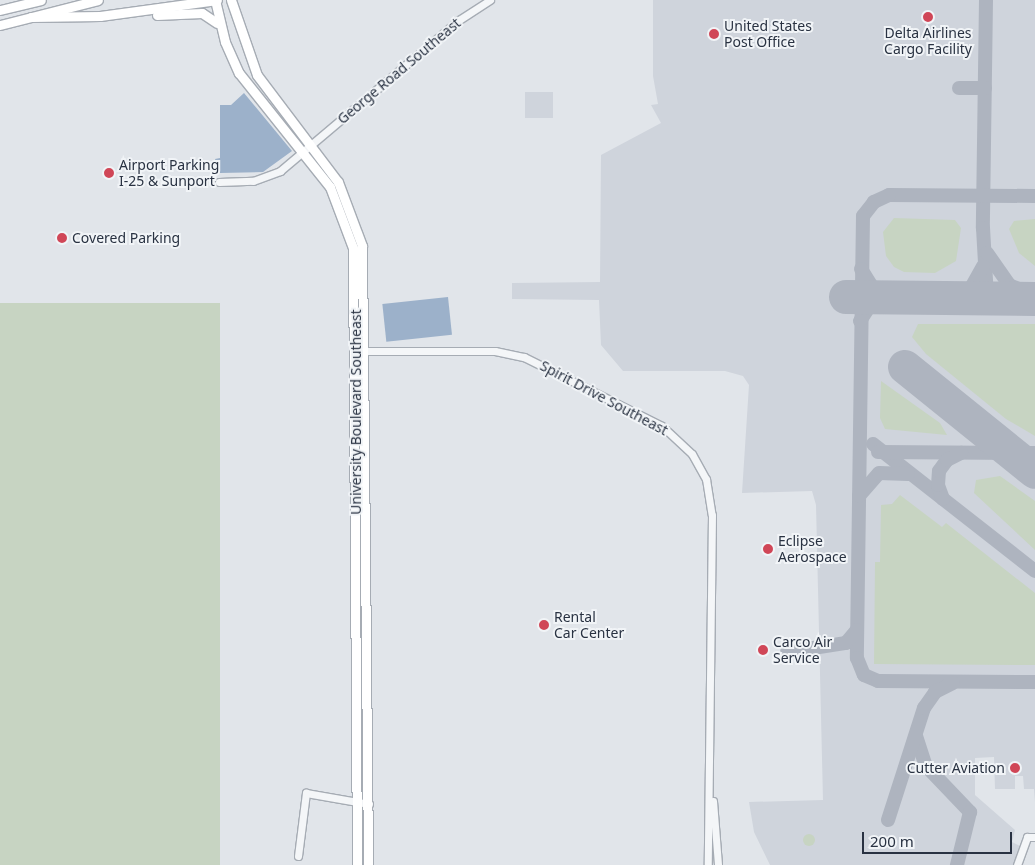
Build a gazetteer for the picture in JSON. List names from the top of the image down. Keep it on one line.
{"streets":{"main road":["Spirit Drive Southeast","University Boulevard Southeast"],"street":["George Road Southeast"]},"crossings":[["George Road Southeast","University Boulevard Southeast"],["Spirit Drive Southeast","University Boulevard Southeast"]],"places":["Delta Airlines Cargo Facility","United States Post Office","Airport Parking I-25 & Sunport","Covered Parking","Eclipse Aerospace","Rental Car Center","Carco Air Service","Cutter Aviation"],"scale_bar":"200 m"}
